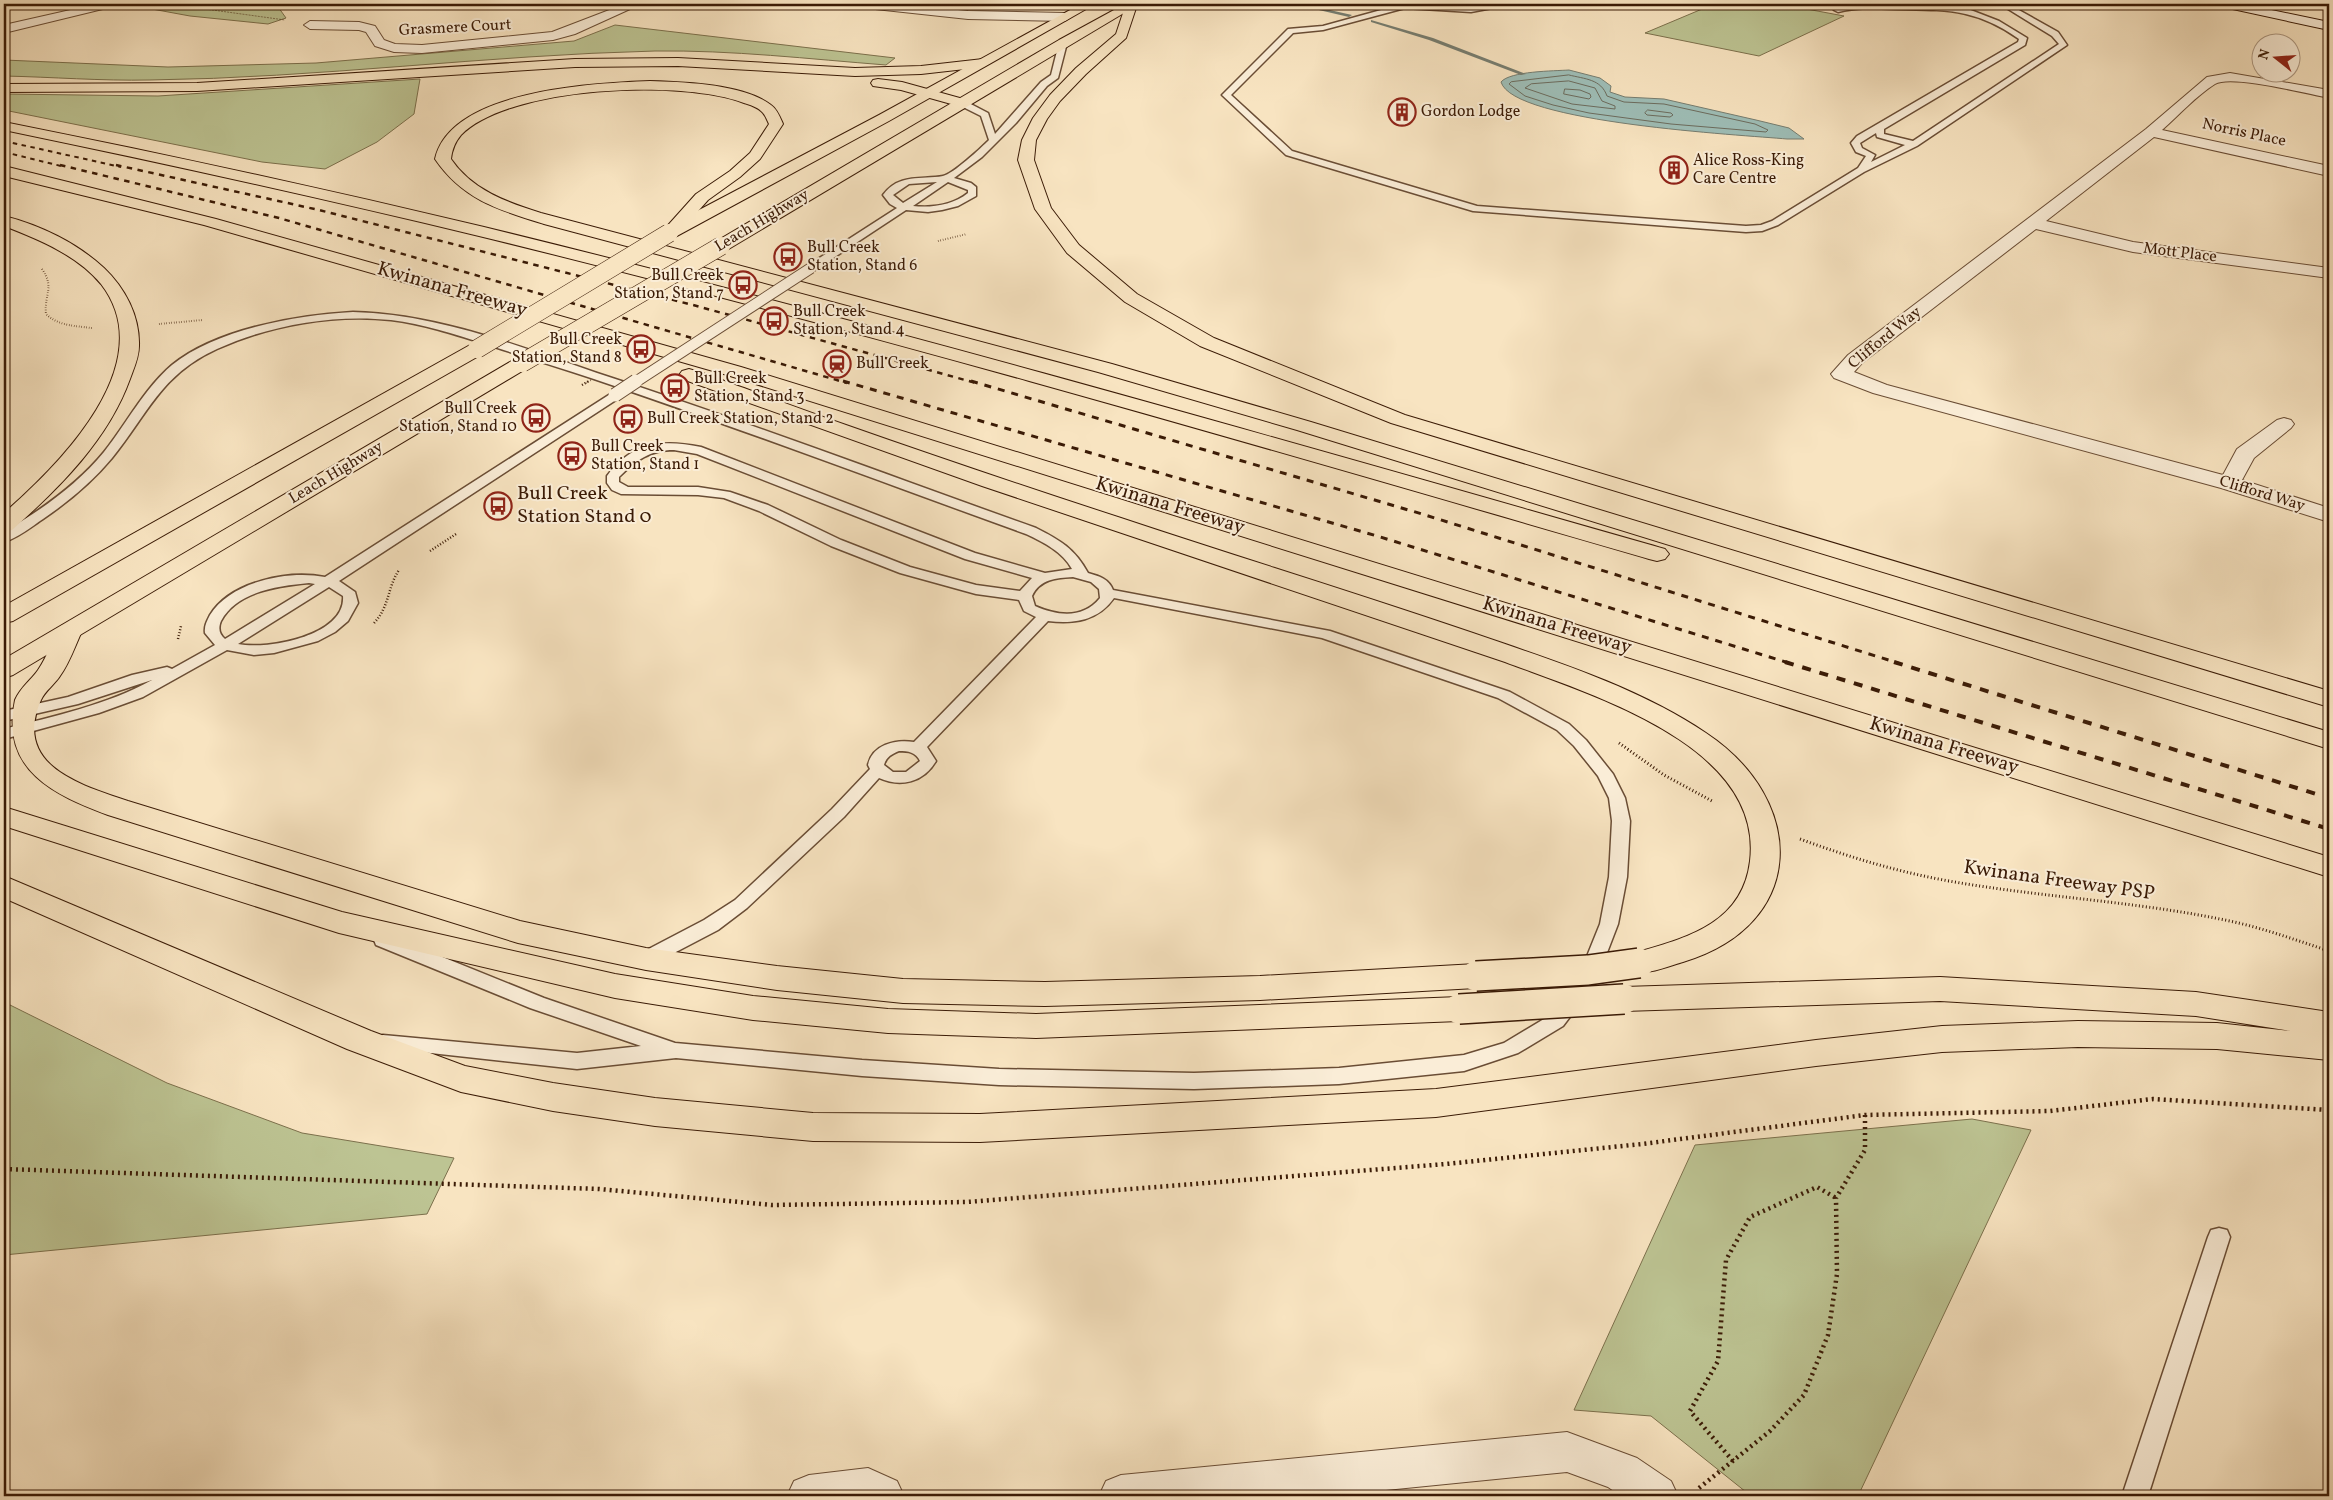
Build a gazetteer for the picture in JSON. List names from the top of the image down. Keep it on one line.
{"streets":{"highway":["Leach Highway","Kwinana Freeway"],"street":["Grasmere Court","Norris Place","Mott Place","Clifford Way"],"path":["Kwinana Freeway PSP"]},"crossings":[["Norris Place","Clifford Way"],["Mott Place","Clifford Way"]],"places":{"building":["Gordon Lodge","Alice Ross-King Care Centre"],"bus stop":["Bull Creek Station, Stand 6","Bull Creek Station, Stand 7","Bull Creek Station, Stand 4","Bull Creek Station, Stand 8","Bull Creek Station, Stand 3","Bull Creek Station, Stand 10","Bull Creek Station, Stand 2","Bull Creek Station, Stand 1","Bull Creek Station Stand 0"],"station":["Bull Creek"]},"north":"left"}
